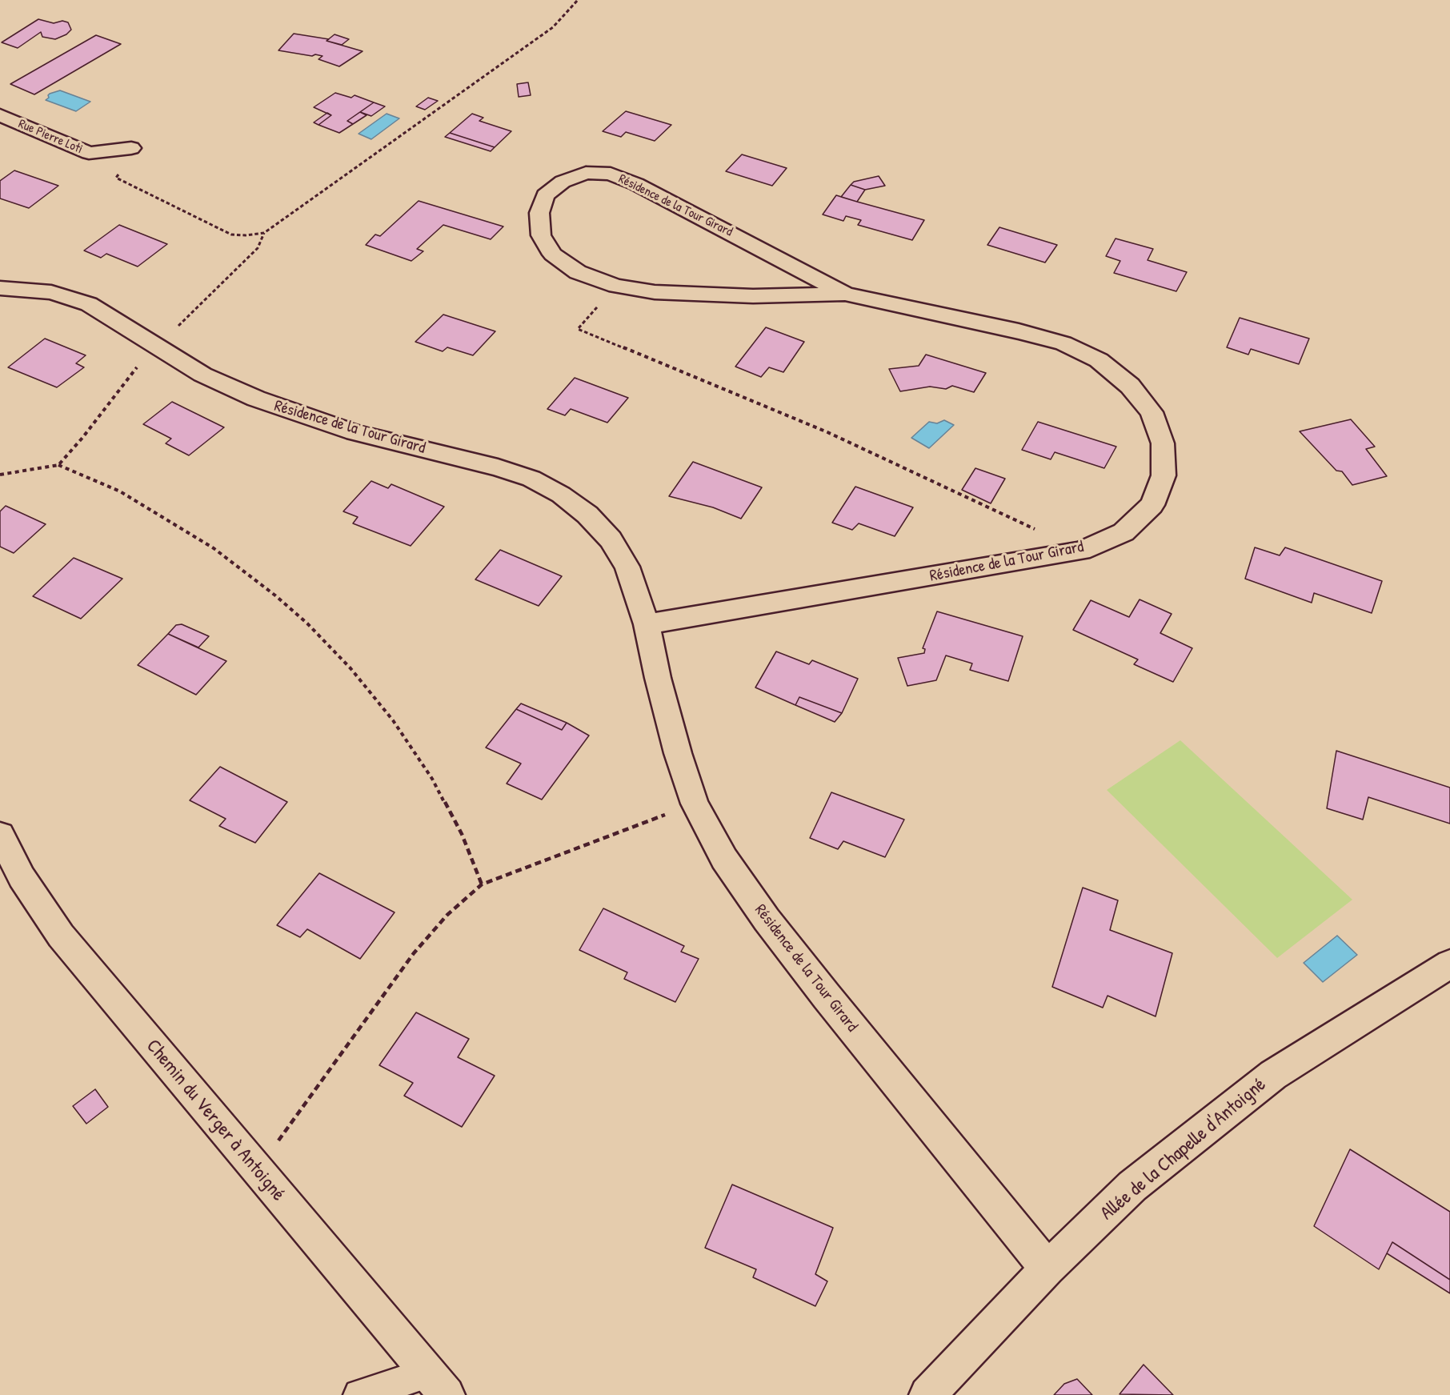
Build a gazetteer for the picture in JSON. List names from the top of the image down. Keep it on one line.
{"streets":{"street":["Rue Pierre Loti","Résidence de la Tour Girard","Chemin du Verger à Antoigné","Allée de la Chapelle d'Antoigné"]},"crossings":[["Résidence de la Tour Girard","Allée de la Chapelle d'Antoigné"]]}
